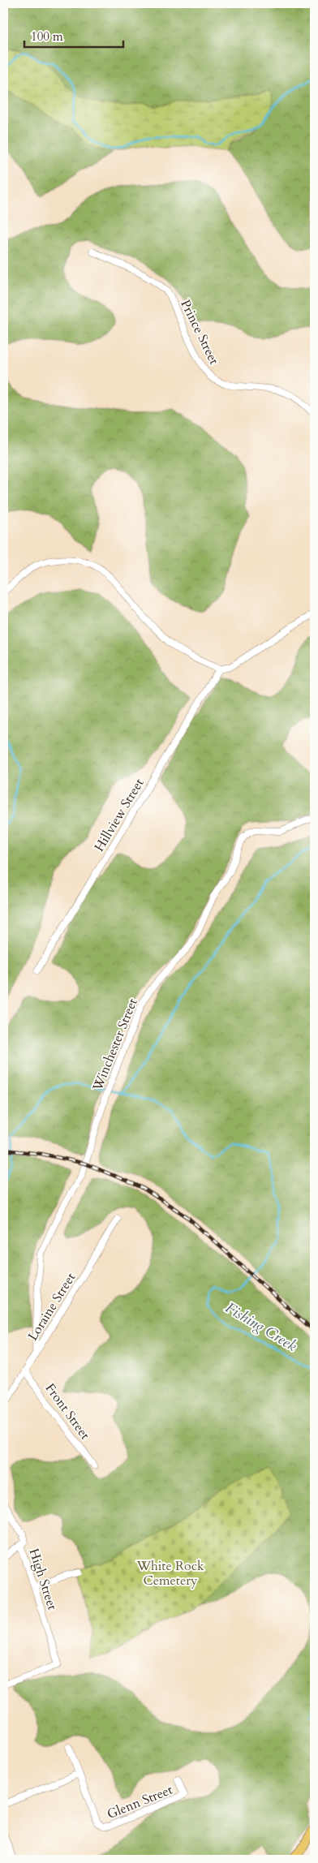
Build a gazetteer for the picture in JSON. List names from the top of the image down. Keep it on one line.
{"streets":{"street":["Prince Street","Hillview Street","Winchester Street","Loraine Street","Front Street","High Street","Glenn Street"]},"crossings":[["Winchester Street","Loraine Street"],["Loraine Street","Front Street"]],"water":["Fishing Creek"],"parks":["White Rock Cemetery"],"scale_bar":"100 m"}
